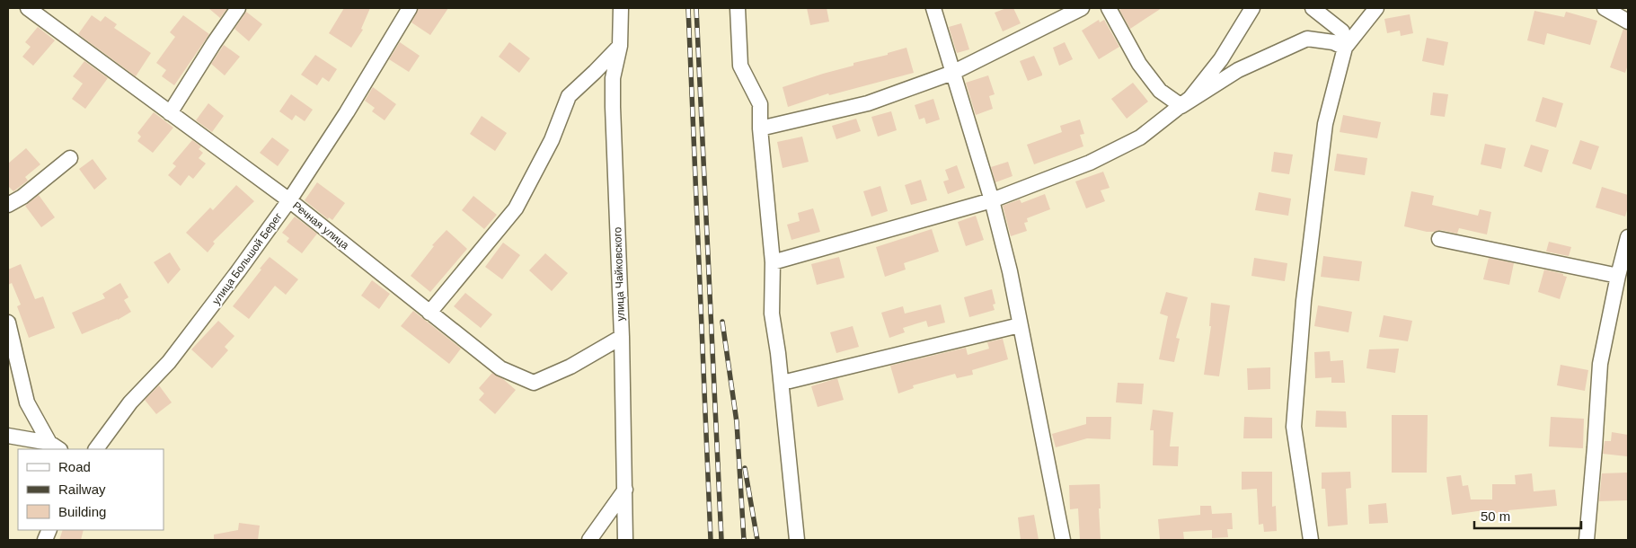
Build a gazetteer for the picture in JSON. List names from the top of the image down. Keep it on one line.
{"streets":{"street":["Речная улица","улица Большой Берег","улица Чайковского"]},"crossings":[["Речная улица","улица Большой Берег"],["Речная улица","улица Чайковского"]],"legend":["Road","Railway","Building"],"scale_bar":"50 m"}
